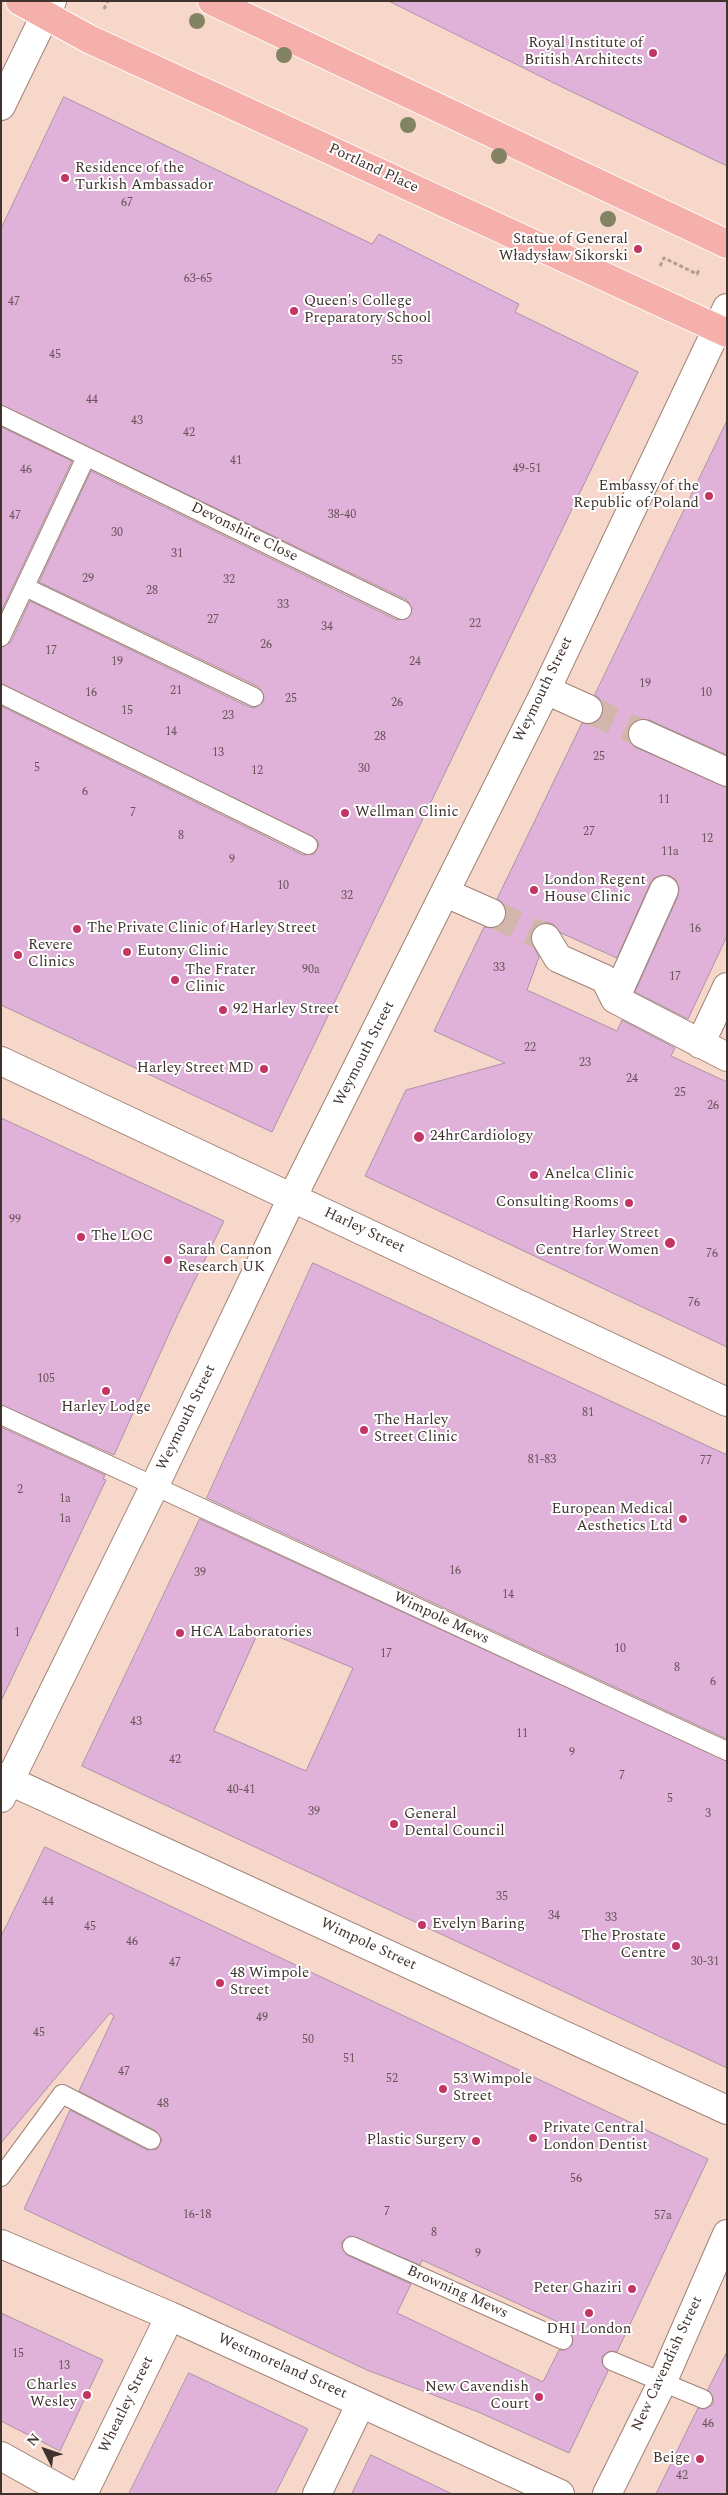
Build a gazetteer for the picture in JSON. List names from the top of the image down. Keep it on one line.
{"streets":{"main road":["Portland Place"],"street":["Weymouth Street","Harley Street","Wimpole Street","New Cavendish Street","Westmoreland Street","Wheatley Street"],"lane":["Devonshire Close","Wimpole Mews","Browning Mews"]},"crossings":[["Portland Place","Weymouth Street"],["Weymouth Street","Harley Street"],["Weymouth Street","Wimpole Mews"],["Weymouth Street","Wimpole Street"],["Westmoreland Street","Wheatley Street"]],"places":["Royal Institute of British Architects","Residence of the Turkish Ambassador","Statue of General Władysław Sikorski","Queen's College Preparatory School","Embassy of the Republic of Poland","Wellman Clinic","London Regent House Clinic","The Private Clinic of Harley Street","Eutony Clinic","Revere Clinics","The Frater Clinic","92 Harley Street","Harley Street MD","24hrCardiology","Anelca Clinic","Consulting Rooms","The LOC","Harley Street Centre for Women","Sarah Cannon Research UK","Harley Lodge","The Harley Street Clinic","European Medical Aesthetics Ltd","HCA Laboratories","General Dental Council","Evelyn Baring","The Prostate Centre","48 Wimpole Street","53 Wimpole Street","Private Central London Dentist","Plastic Surgery","Peter Ghaziri","DHI London","Charles Wesley","New Cavendish Court","Beige"],"house_numbers":["67","63-65","47","45","55","44","43","42","41","49-51","46","38-40","47","30","31","29","32","28","33","27","22","34","26","17","19","24","19","21","16","10","25","26","15","23","14","28","13","25","5","30","12","6","11","7","27","8","12","11a","9","10","32","16","33","90a","17","22","23","24","25","26","99","76","76","105","81","81-83","77","2","1a","1a","16","39","14","1","10","17","8","6","43","11","9","42","7","40-41","5","39","3","35","44","34","33","45","46","30-31","47","49","45","50","51","47","52","48","56","7","16-18","57a","8","9","15","13","46","42"],"north":"top left"}
